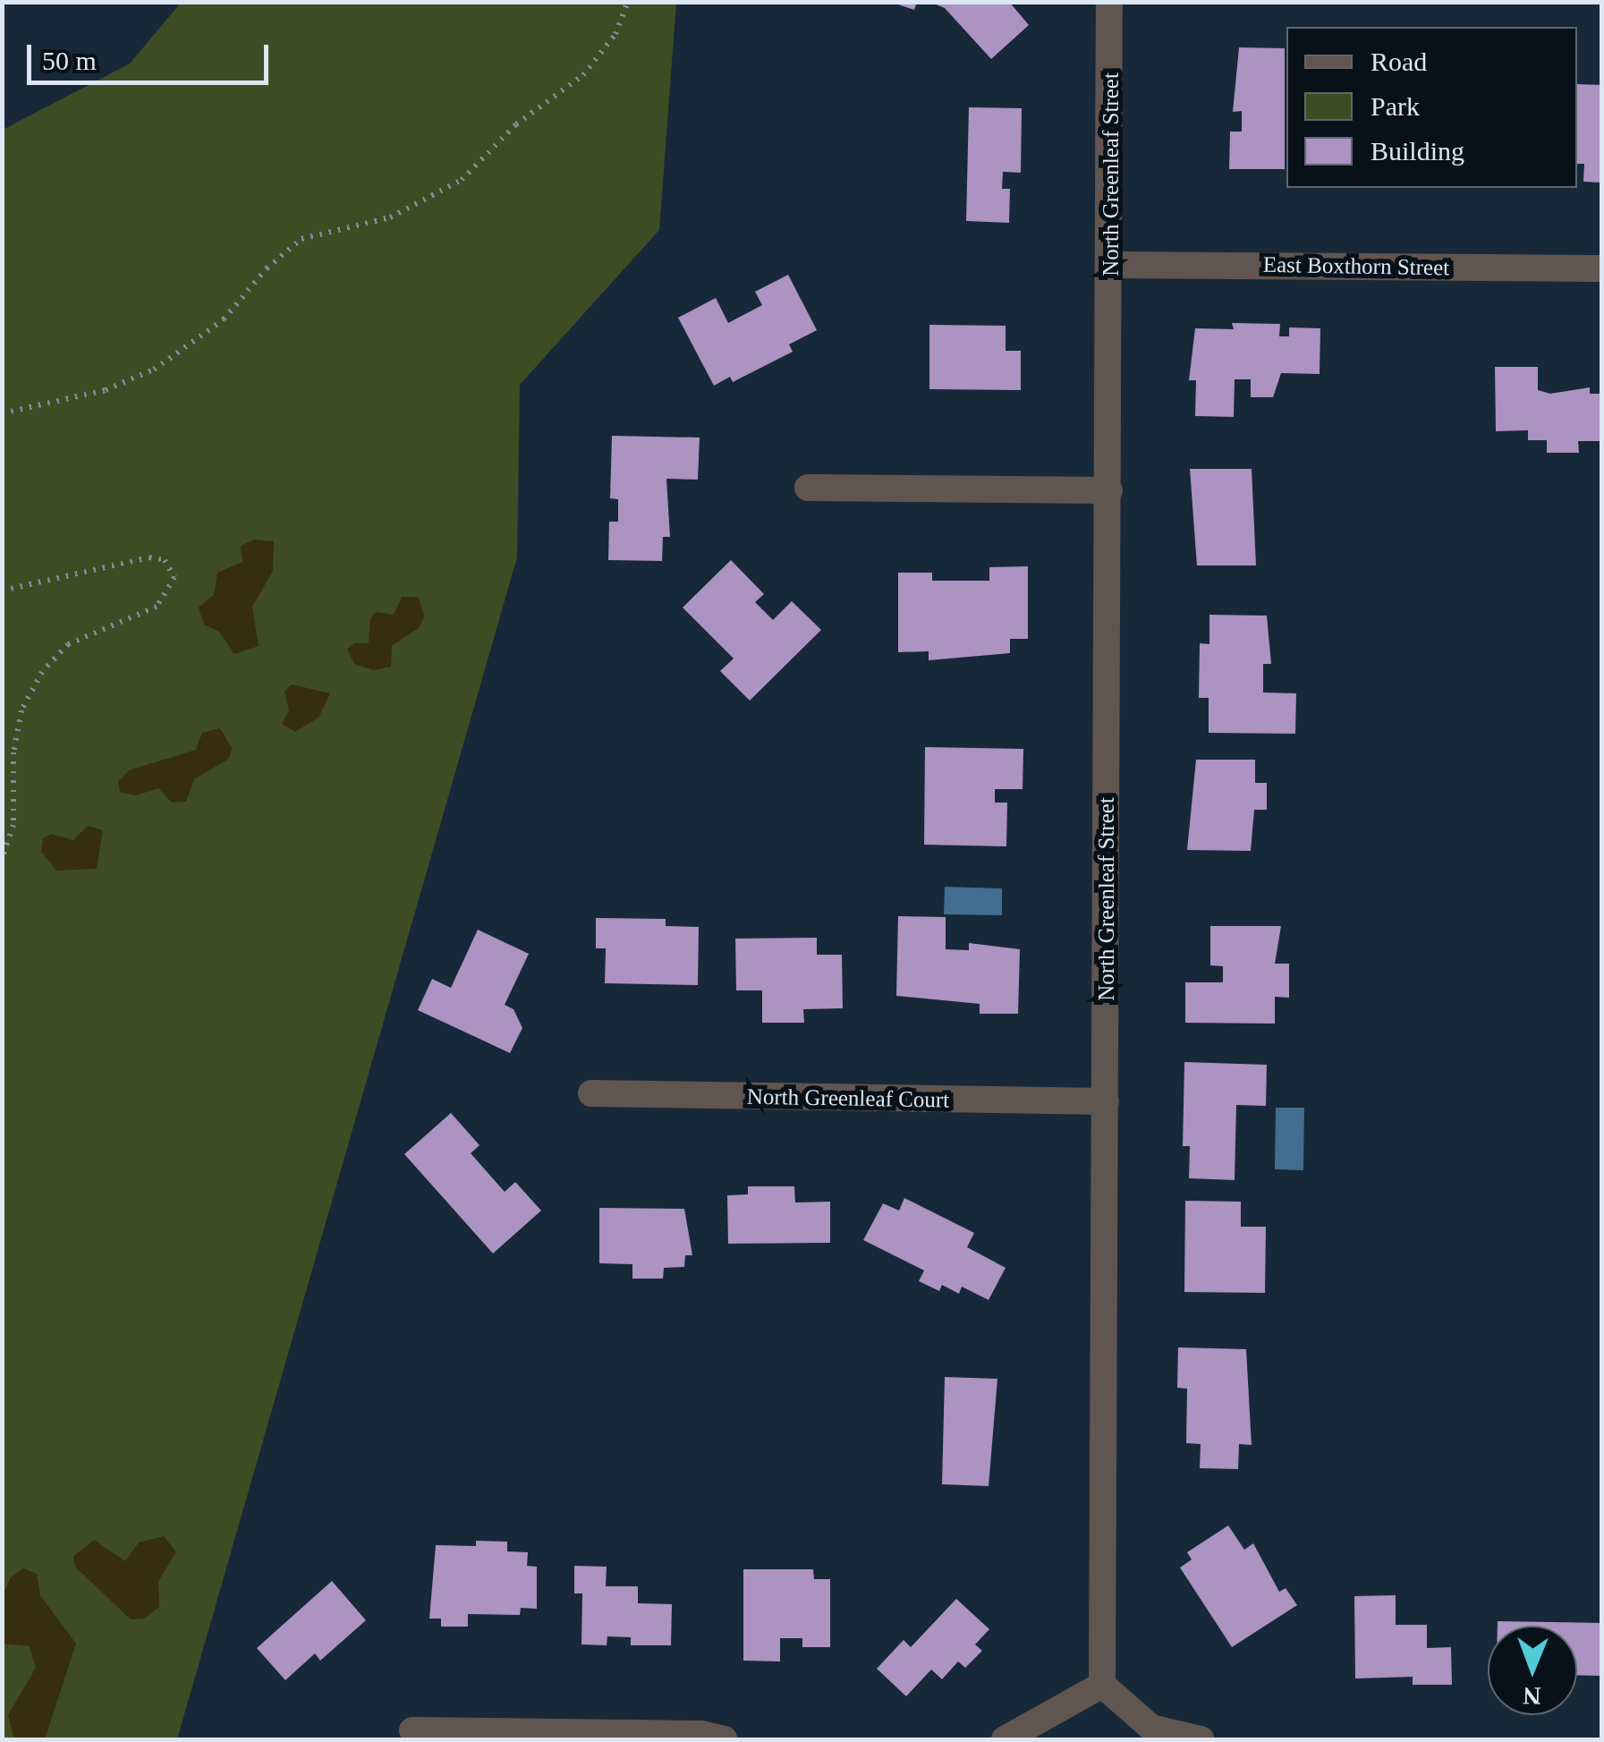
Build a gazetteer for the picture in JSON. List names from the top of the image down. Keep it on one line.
{"streets":{"street":["North Greenleaf Street","East Boxthorn Street","North Greenleaf Court"]},"crossings":[["North Greenleaf Street","East Boxthorn Street"],["North Greenleaf Street","North Greenleaf Court"]],"legend":["Road","Park","Building"],"scale_bar":"50 m","north":"bottom"}
